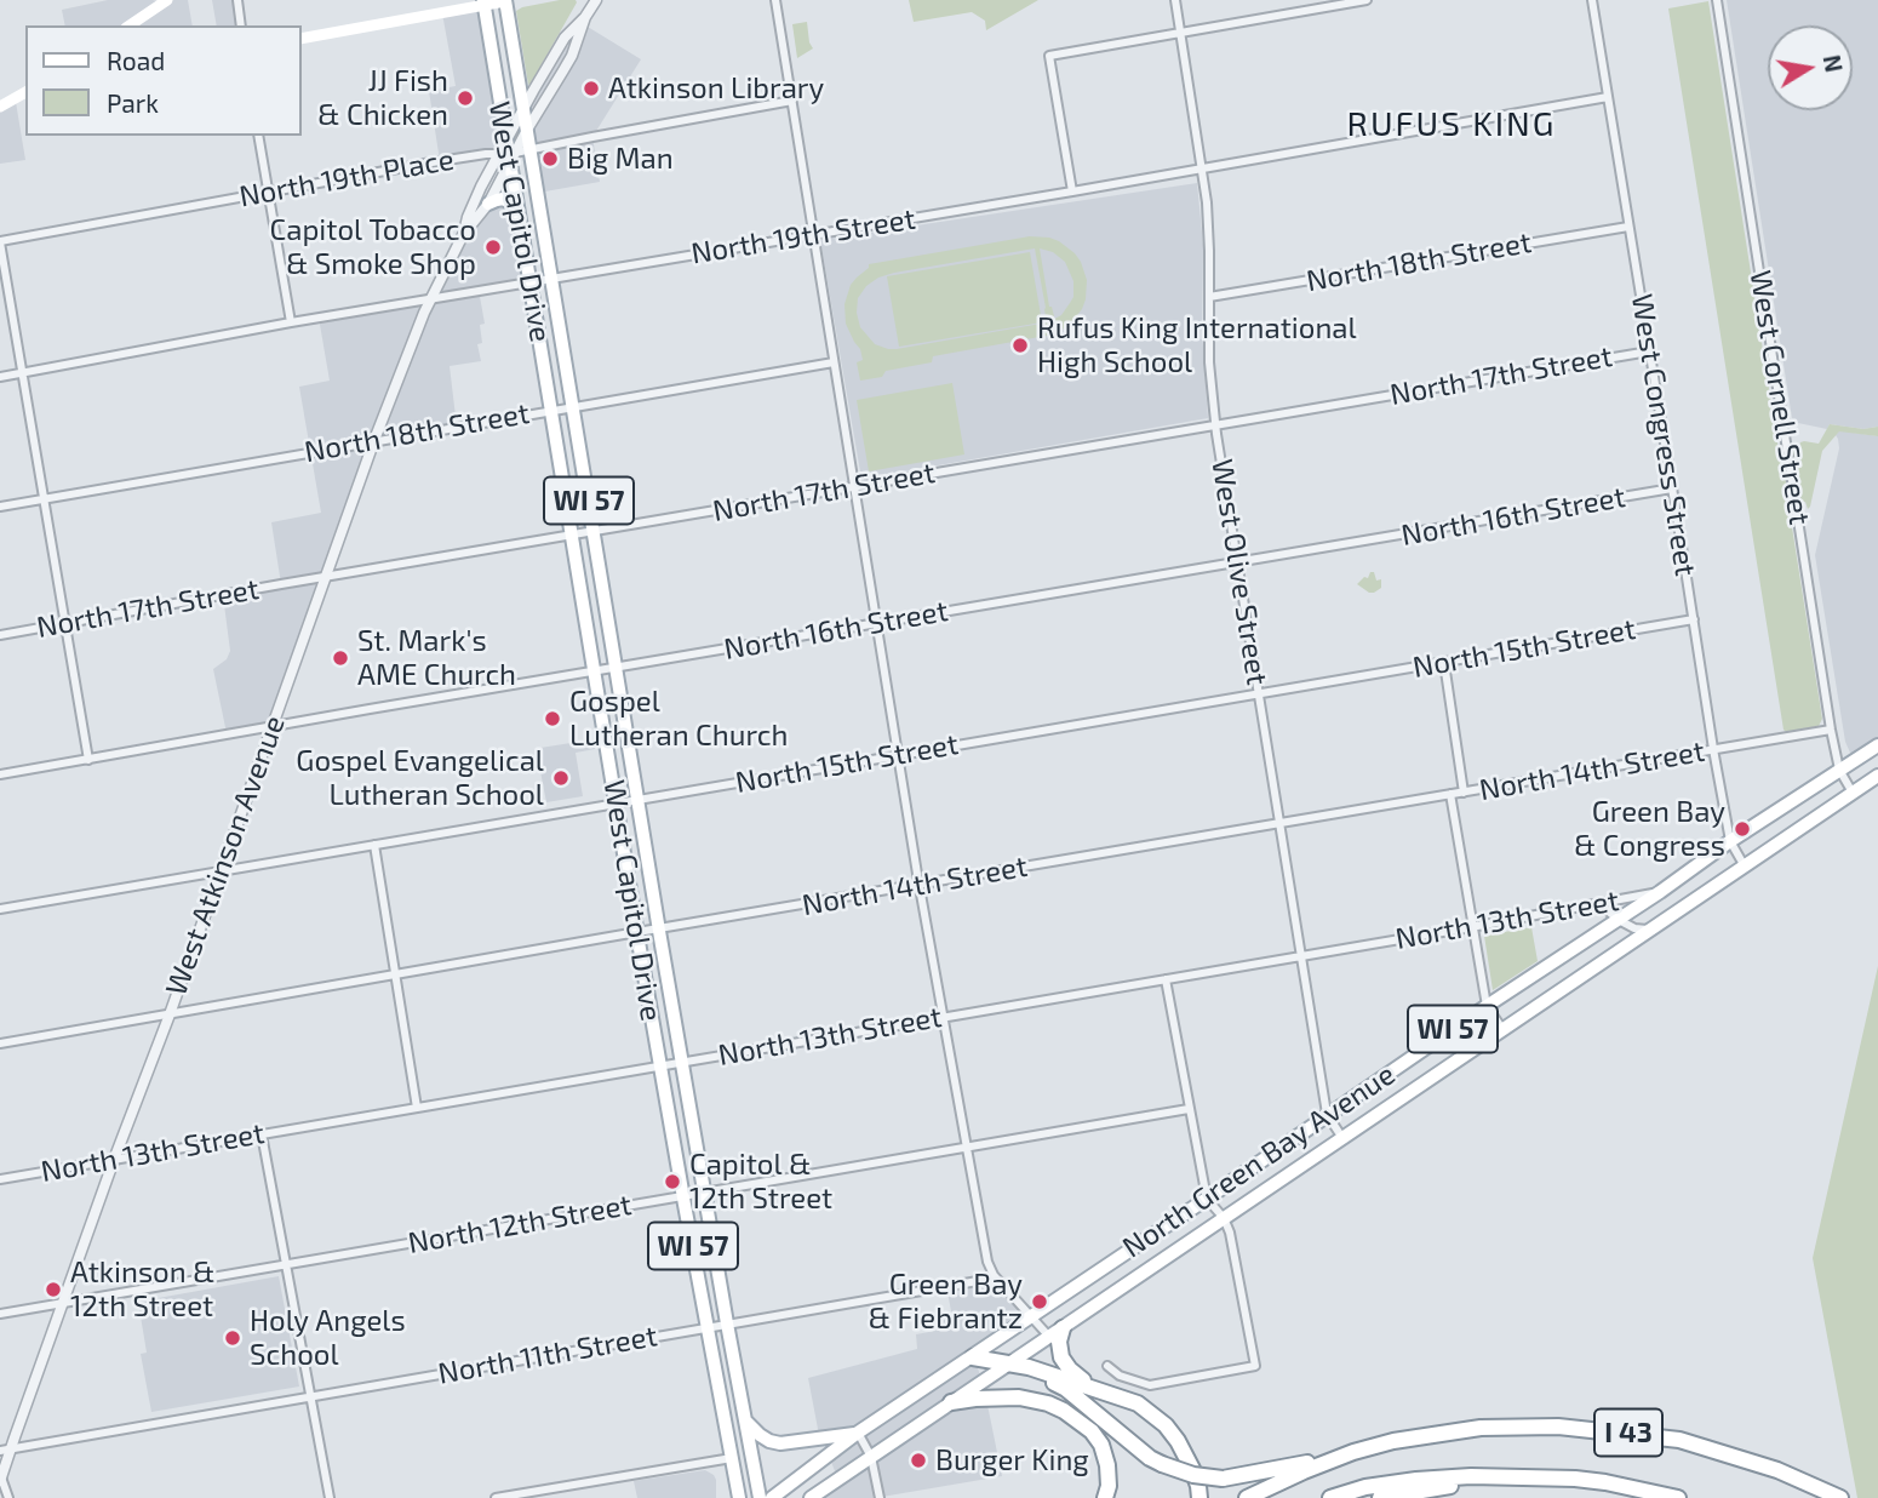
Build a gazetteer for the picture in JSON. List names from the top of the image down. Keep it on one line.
{"streets":{"highway":["I 43"],"main road":["West Capitol Drive","WI 57","North Green Bay Avenue"],"street":["North 19th Place","North 19th Street","North 18th Street","North 17th Street","West Cornell Street","West Congress Street","North 16th Street","West Olive Street","North 15th Street","North 14th Street","West Atkinson Avenue","North 13th Street","North 12th Street","North 11th Street"]},"crossings":[["North 19th Place","West Capitol Drive"],["North 19th Place","West Atkinson Avenue"],["West Capitol Drive","North 19th Street"],["West Capitol Drive","North 18th Street"],["West Capitol Drive","North 17th Street"],["West Capitol Drive","WI 57"],["West Capitol Drive","North 16th Street"],["West Capitol Drive","North 15th Street"],["West Capitol Drive","North 14th Street"],["West Capitol Drive","West Atkinson Avenue"],["West Capitol Drive","North 13th Street"],["West Capitol Drive","North 12th Street"],["West Capitol Drive","North 11th Street"],["North 19th Street","West Congress Street"],["North 19th Street","West Olive Street"],["North 19th Street","West Atkinson Avenue"],["North 18th Street","West Congress Street"],["North 18th Street","West Olive Street"],["North 18th Street","West Atkinson Avenue"],["North 17th Street","West Congress Street"],["North 17th Street","West Olive Street"],["North 17th Street","West Atkinson Avenue"],["West Cornell Street","North 14th Street"],["West Cornell Street","North Green Bay Avenue"],["West Congress Street","North 16th Street"],["West Congress Street","North 15th Street"],["West Congress Street","North 14th Street"],["West Congress Street","North Green Bay Avenue"],["WI 57","North Green Bay Avenue"],["North 16th Street","West Olive Street"],["North 16th Street","West Atkinson Avenue"],["West Olive Street","North 15th Street"],["West Olive Street","North 14th Street"],["West Olive Street","North 13th Street"],["West Olive Street","North Green Bay Avenue"],["North 15th Street","West Atkinson Avenue"],["North 14th Street","West Atkinson Avenue"],["West Atkinson Avenue","North 13th Street"],["West Atkinson Avenue","North 12th Street"],["West Atkinson Avenue","North 11th Street"],["North 13th Street","North Green Bay Avenue"]],"districts":["RUFUS KING"],"places":["Atkinson Library","JJ Fish & Chicken","Big Man","Capitol Tobacco & Smoke Shop","Rufus King International High School","St. Mark's AME Church","Gospel Lutheran Church","Gospel Evangelical Lutheran School","Green Bay & Congress","Capitol & 12th Street","Atkinson & 12th Street","Green Bay & Fiebrantz","Holy Angels School","Burger King"],"legend":["Road","Park"],"north":"right"}
